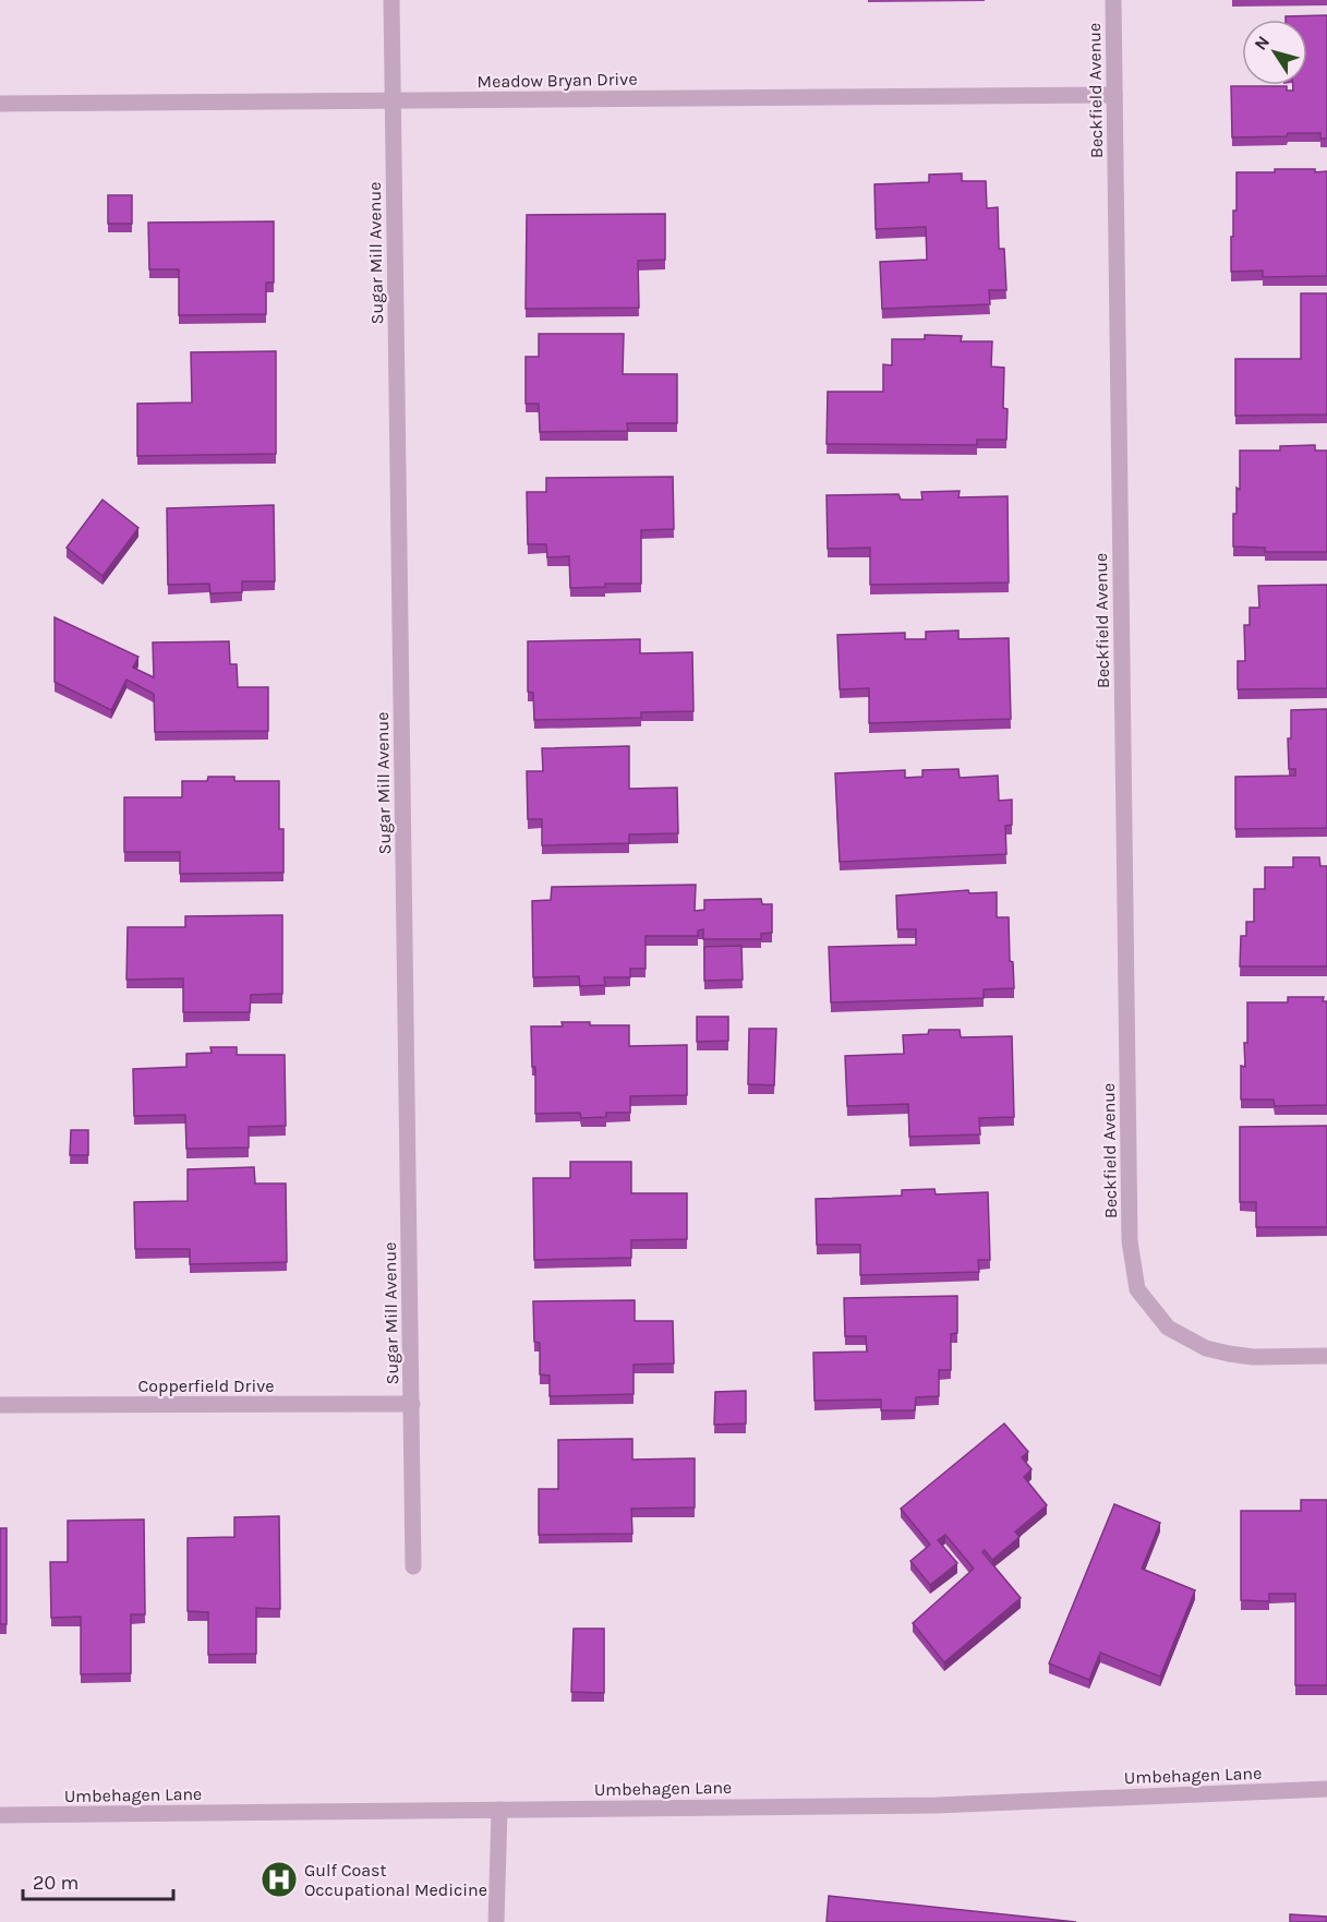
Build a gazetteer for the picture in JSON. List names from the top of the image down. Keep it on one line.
{"streets":{"street":["Meadow Bryan Drive","Beckfield Avenue","Sugar Mill Avenue","Copperfield Drive","Umbehagen Lane"]},"crossings":[["Meadow Bryan Drive","Beckfield Avenue"],["Meadow Bryan Drive","Sugar Mill Avenue"],["Sugar Mill Avenue","Copperfield Drive"]],"places":{"hospital":["Gulf Coast Occupational Medicine"]},"scale_bar":"20 m","north":"top left"}
